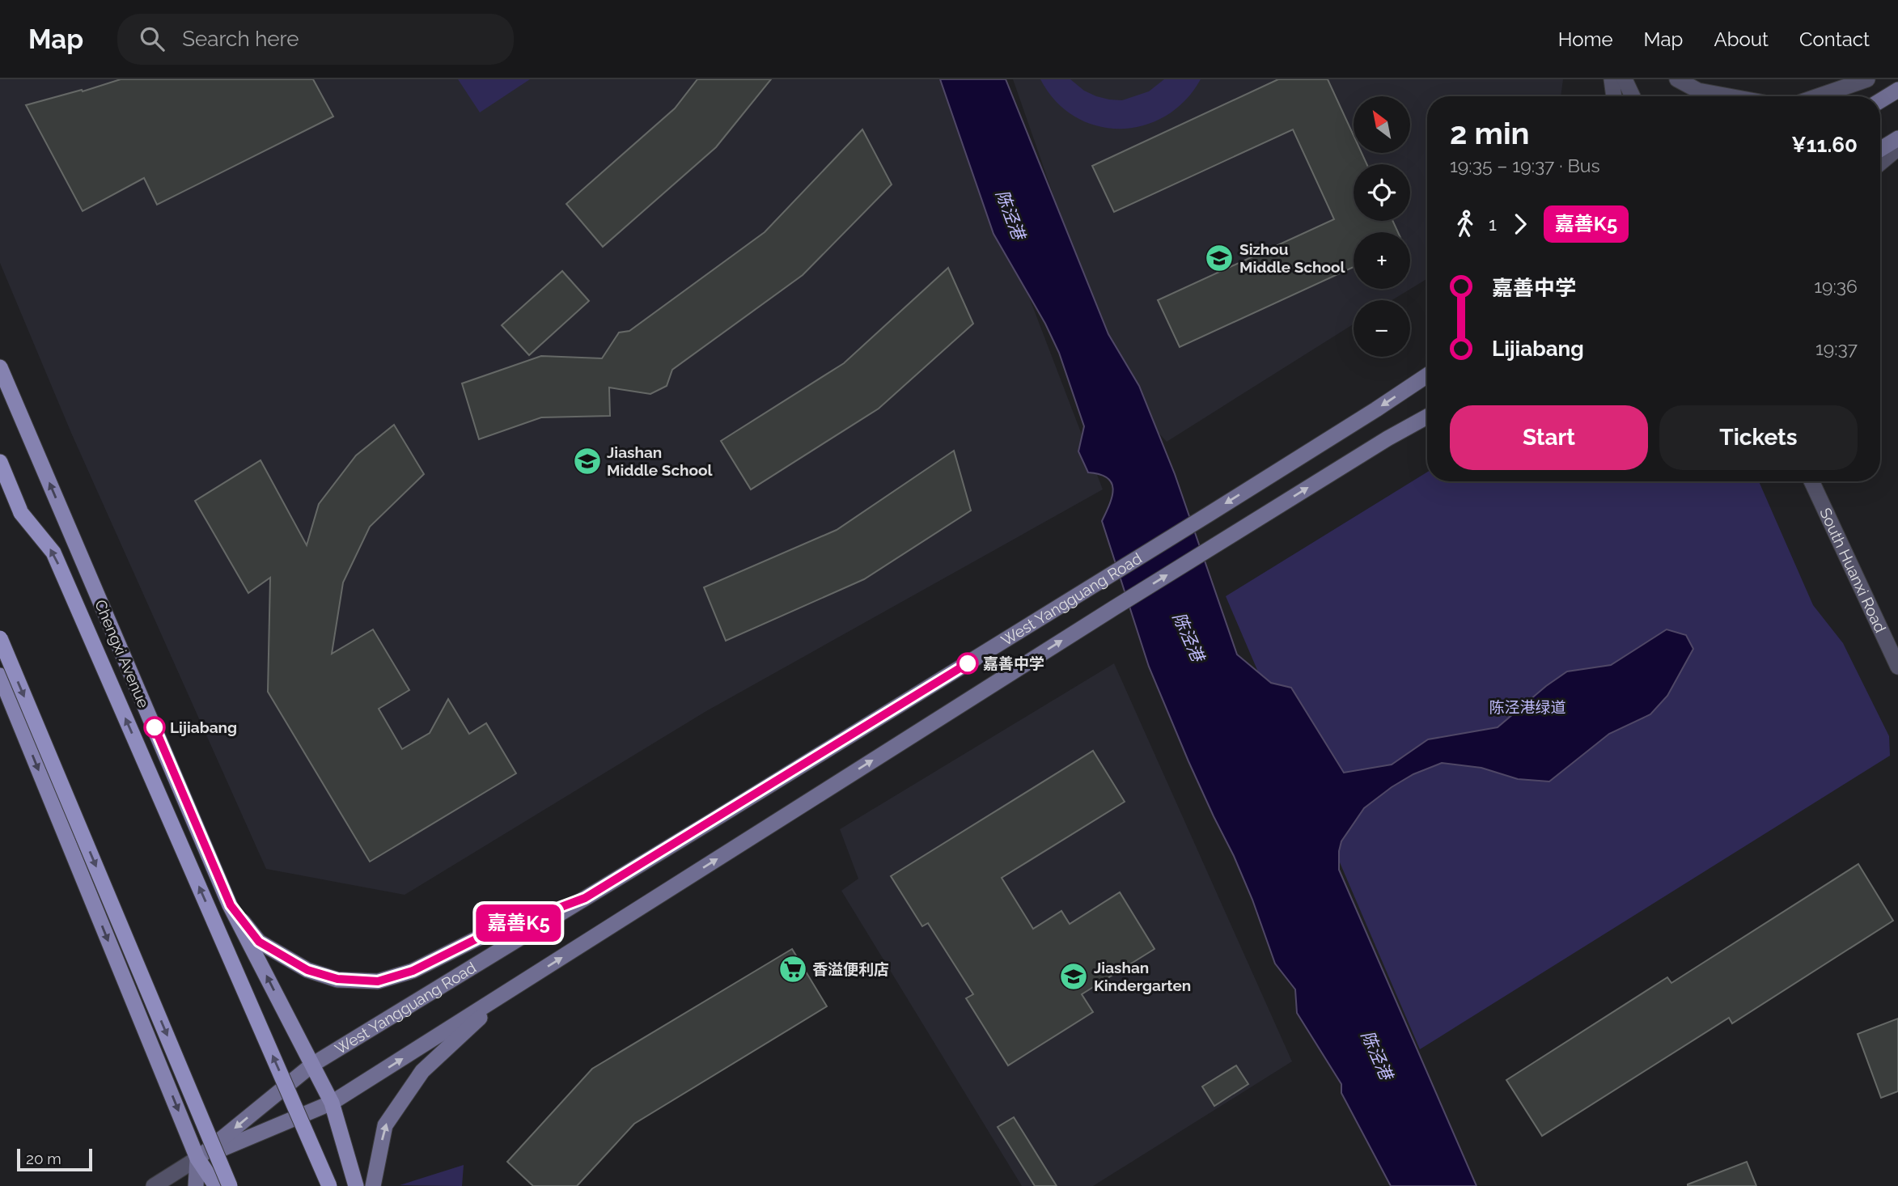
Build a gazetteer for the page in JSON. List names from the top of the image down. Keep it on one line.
{"streets":{"main road":["West Yangguang Road","Chengxi Avenue"],"street":["South Huanxi Road"]},"crossings":[["West Yangguang Road","Chengxi Avenue"]],"water":["陈泾港"],"parks":["陈泾港绿道"],"places":{"school or university":["Sizhou Middle School","Jiashan Middle School","Jiashan Kindergarten"],"other":["嘉善中学","Lijiabang"],"supermarket":["香溢便利店"]},"lines":["bus line 嘉善K5"],"scale_bar":"20 m","north":"top left","page":{"header":"Map","search":"Search here","nav":["Home","Map","About","Contact"],"on_map":"嘉善K5","map_buttons":["+","−"],"heading":["2 min","19:35 – 19:37 · Bus","¥11.60"],"legs":["1","嘉善K5"],"list":[{"name":"嘉善中学","value":"19:36"},{"name":"Lijiabang","value":"19:37"}],"buttons":["Start","Tickets"],"scale":"20 m"}}
